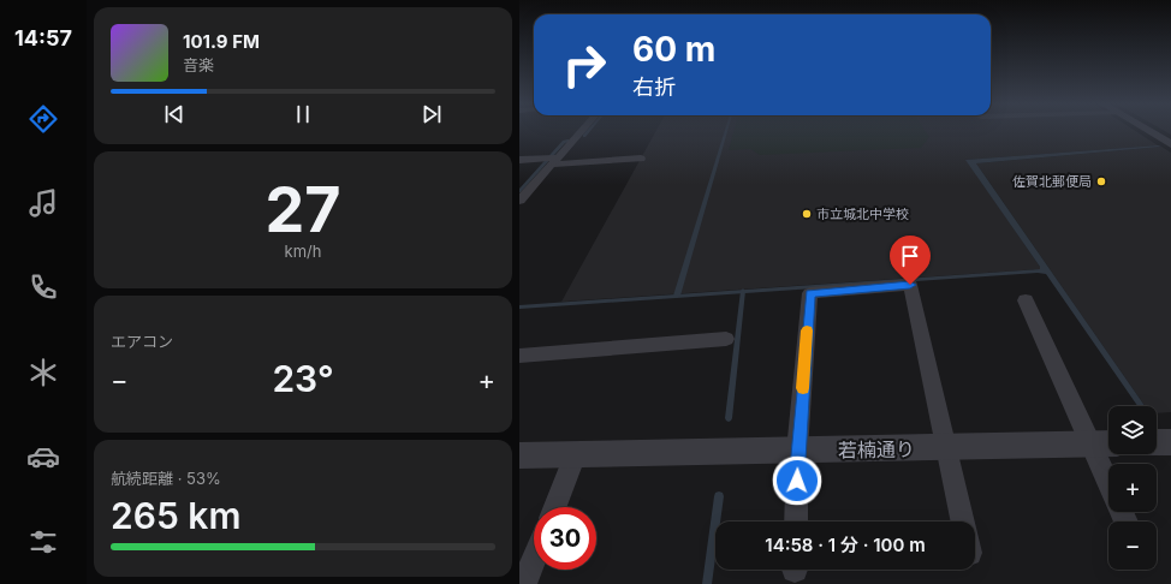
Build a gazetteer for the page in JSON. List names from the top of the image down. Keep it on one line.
{"streets":{"street":["若楠通り"]},"places":["佐賀北郵便局","市立城北中学校"],"page":{"tabs":"14:57","turn":["60 m","右折"],"song":["101.9 FM","音楽"],"tile":[["27","km/h"],"エアコン",["航続距離 · 53%","265 km"]],"heat":["−","23°","+"],"map_buttons":["+","−"],"limit":"30","trip":"14:58 · 1 分 · 100 m"}}
